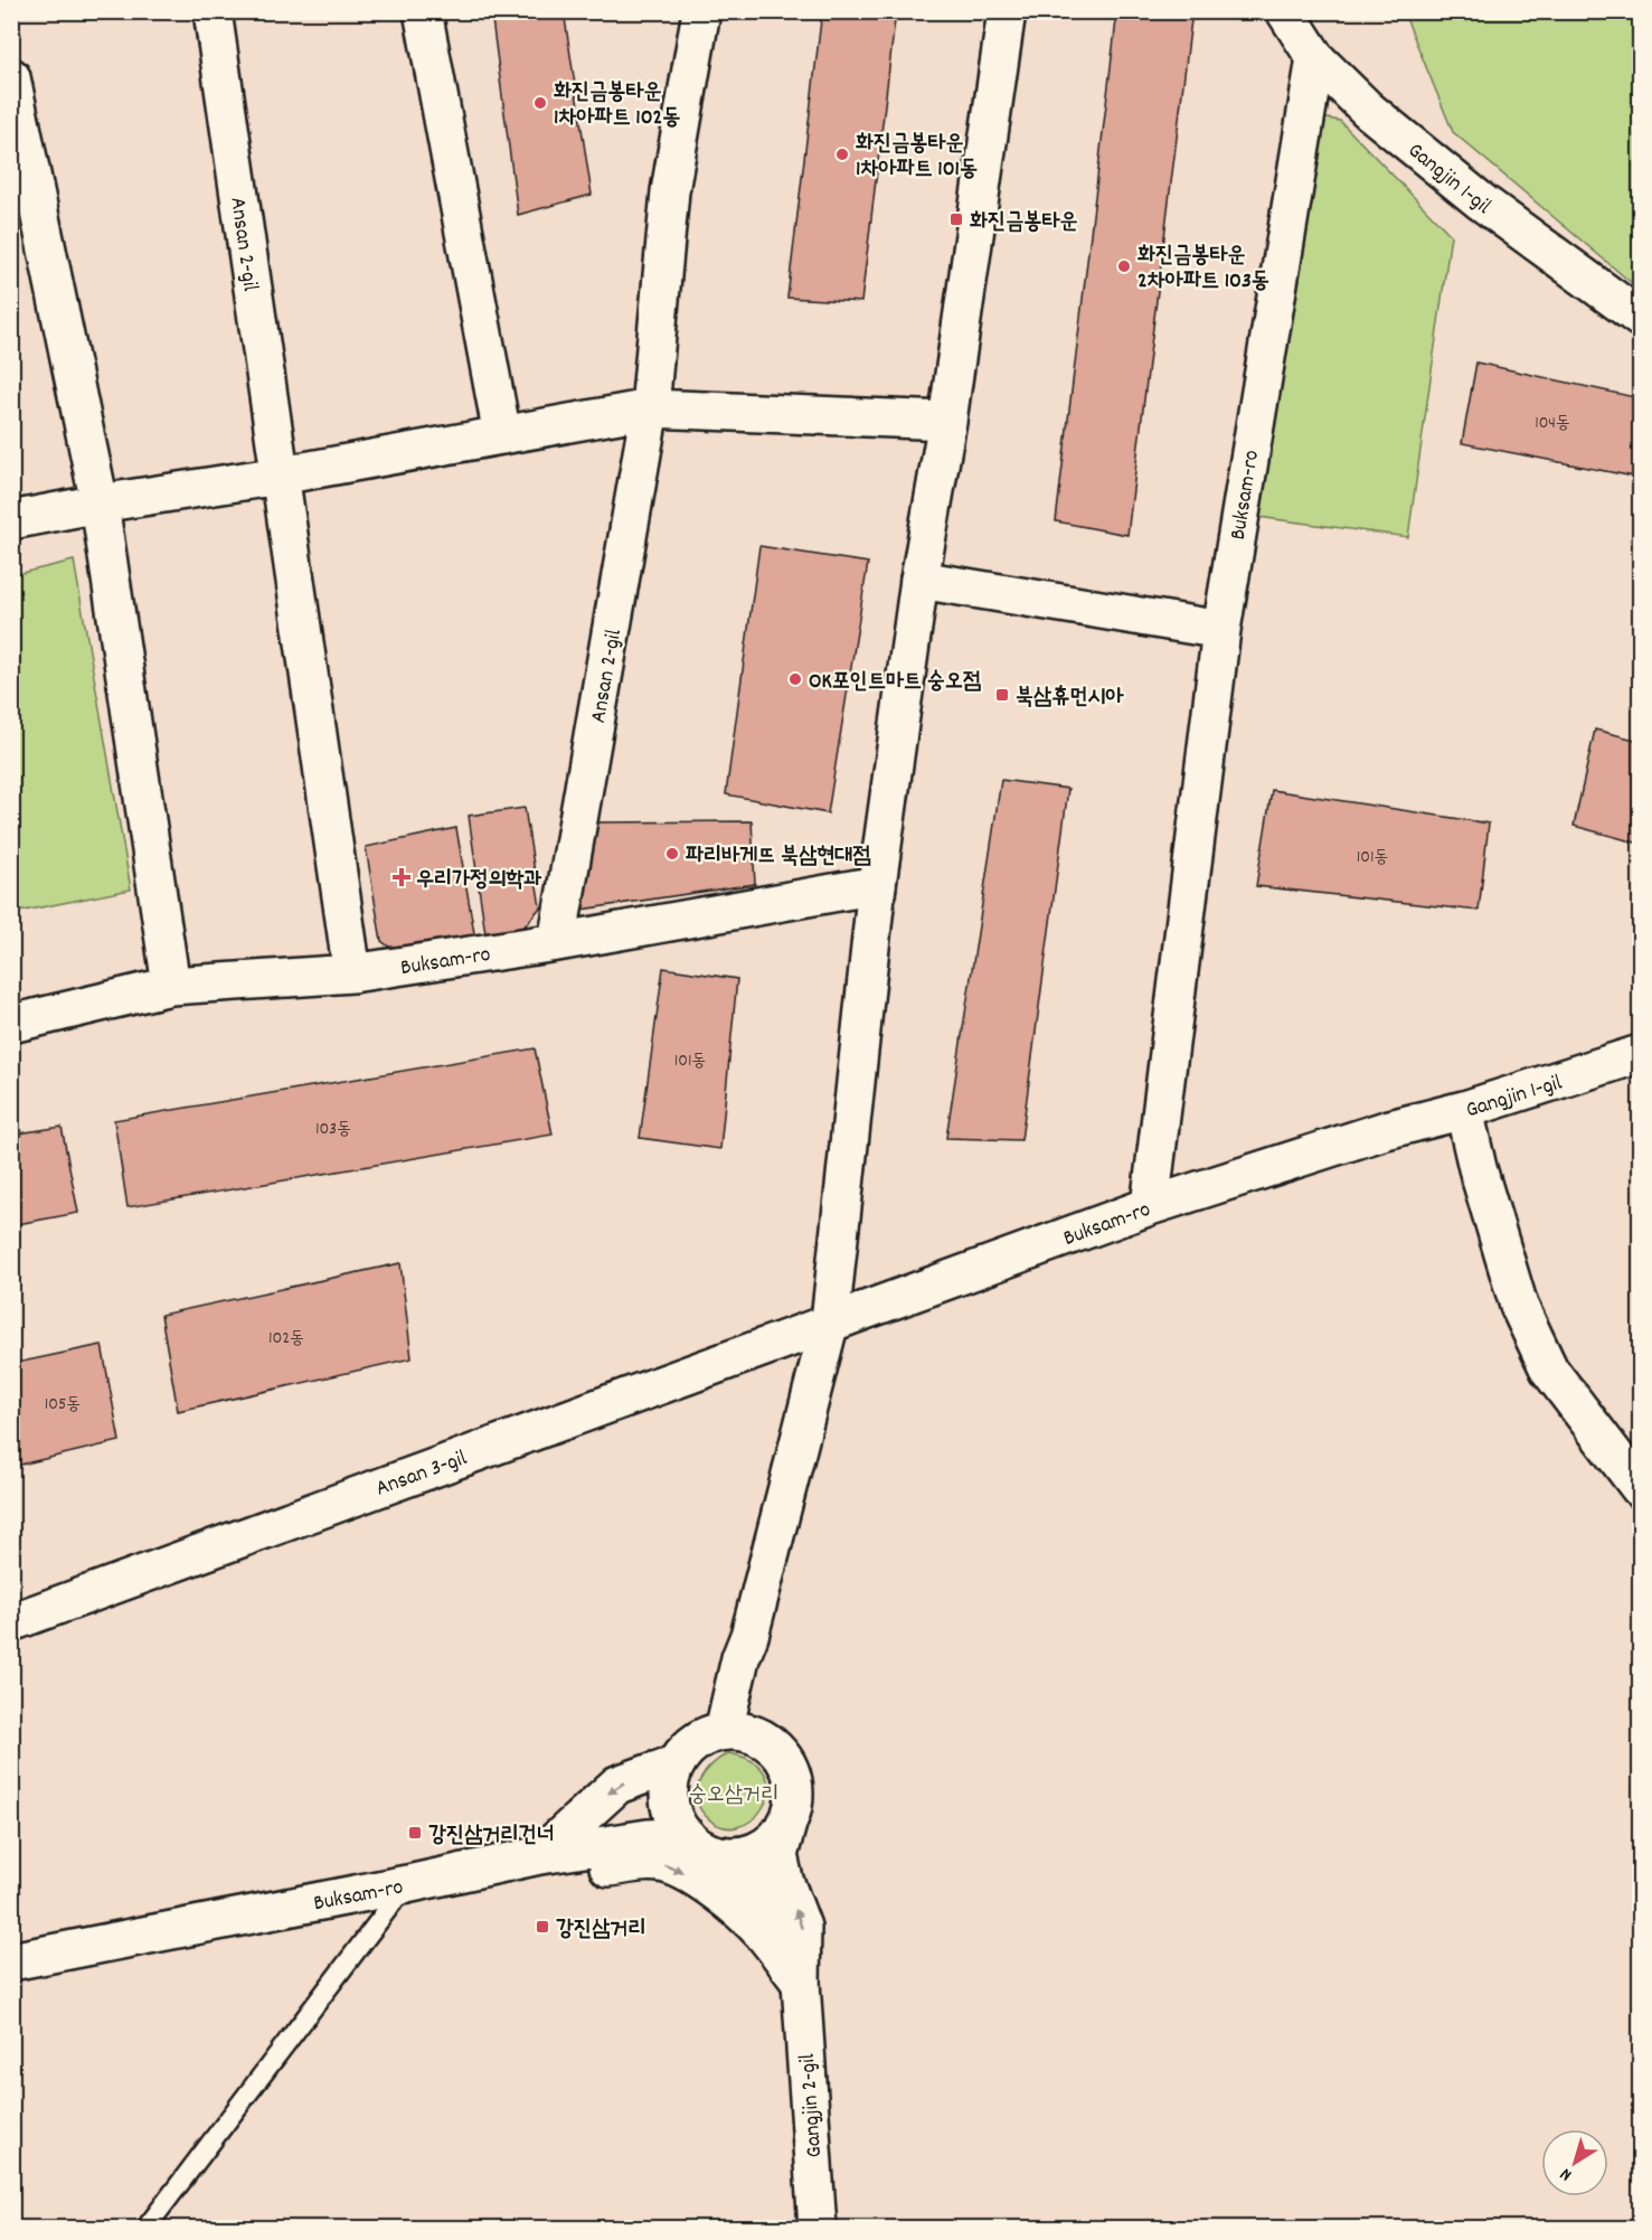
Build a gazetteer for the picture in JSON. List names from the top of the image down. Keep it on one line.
{"streets":{"street":["Gangjin 1-gil","Ansan 2-gil","Buksam-ro","Ansan 3-gil","Gangjin 2-gil"]},"crossings":[["Gangjin 1-gil","Buksam-ro"],["Ansan 2-gil","Buksam-ro"],["Buksam-ro","Ansan 3-gil"]],"parks":["숭오삼거리"],"places":{"other":["화진금봉타운 1차아파트 102동","화진금봉타운 1차아파트 101동","화진금봉타운 2차아파트 103동","OK포인트마트 숭오점","파리바게뜨 북삼현대점"],"transit":["화진금봉타운","북삼휴먼시아","강진삼거리건너","강진삼거리"],"health":["우리가정의학과"]},"house_numbers":["104동","101동","101동","103동","102동","105동"],"north":"bottom left"}
